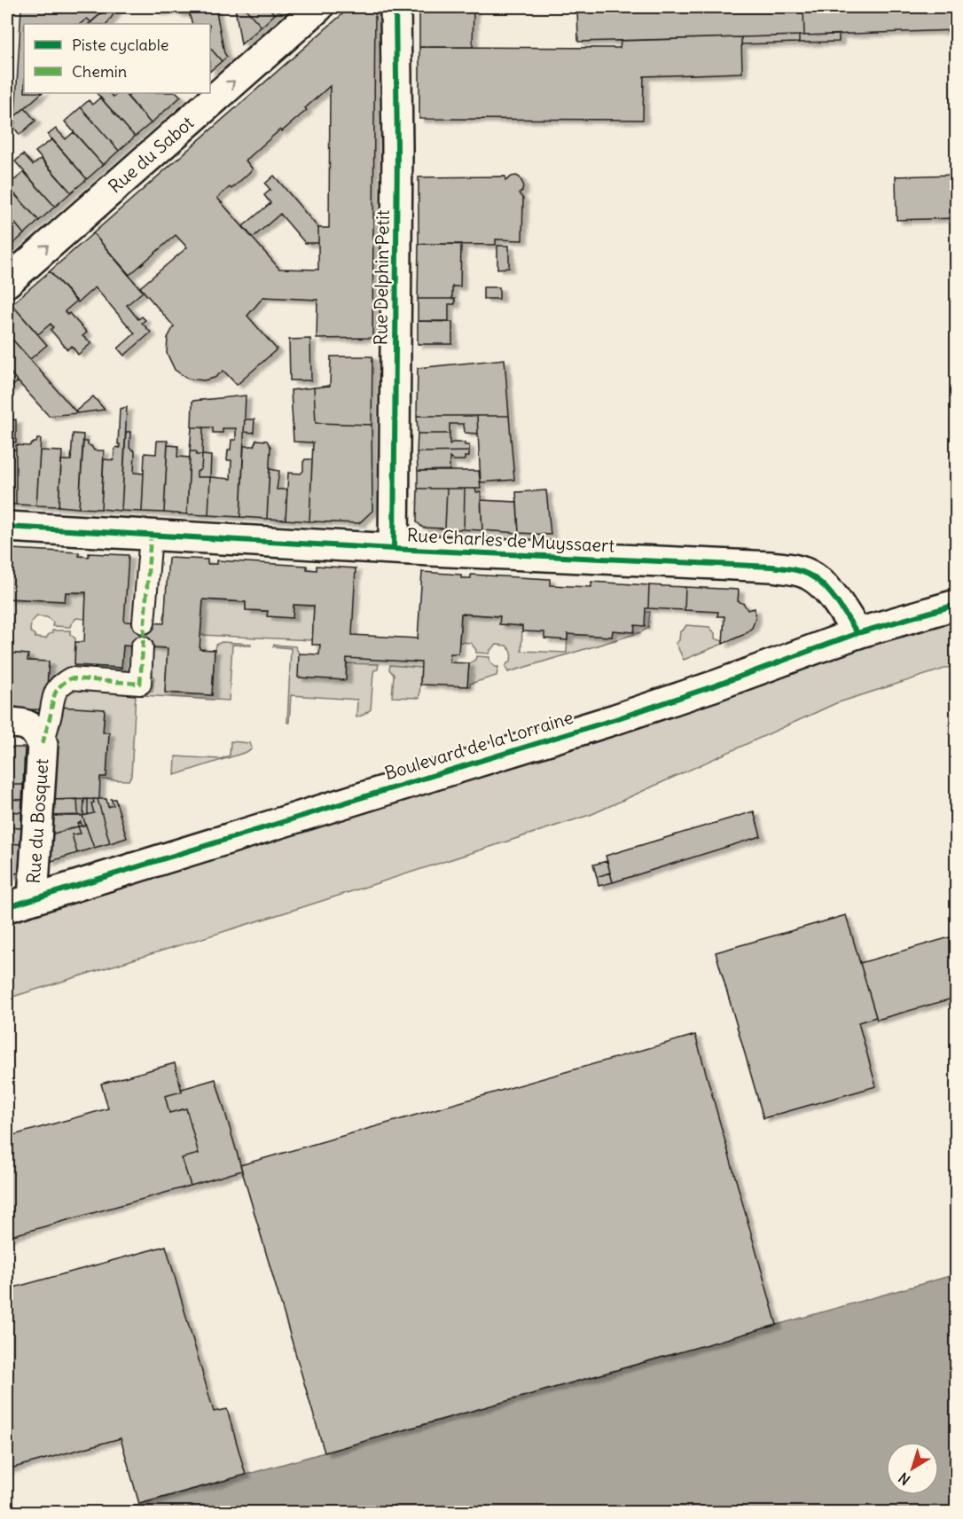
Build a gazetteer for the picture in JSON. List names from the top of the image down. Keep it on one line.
{"streets":{"street":["Rue du Sabot","Rue Delphin Petit","Rue Charles de Muyssaert","Boulevard de la Lorraine","Rue du Bosquet"]},"crossings":[["Rue Delphin Petit","Rue Charles de Muyssaert"],["Rue Charles de Muyssaert","Boulevard de la Lorraine"],["Boulevard de la Lorraine","Rue du Bosquet"]],"one_way":["Rue du Sabot"],"legend":["Piste cyclable","Chemin"],"north":"bottom left"}
